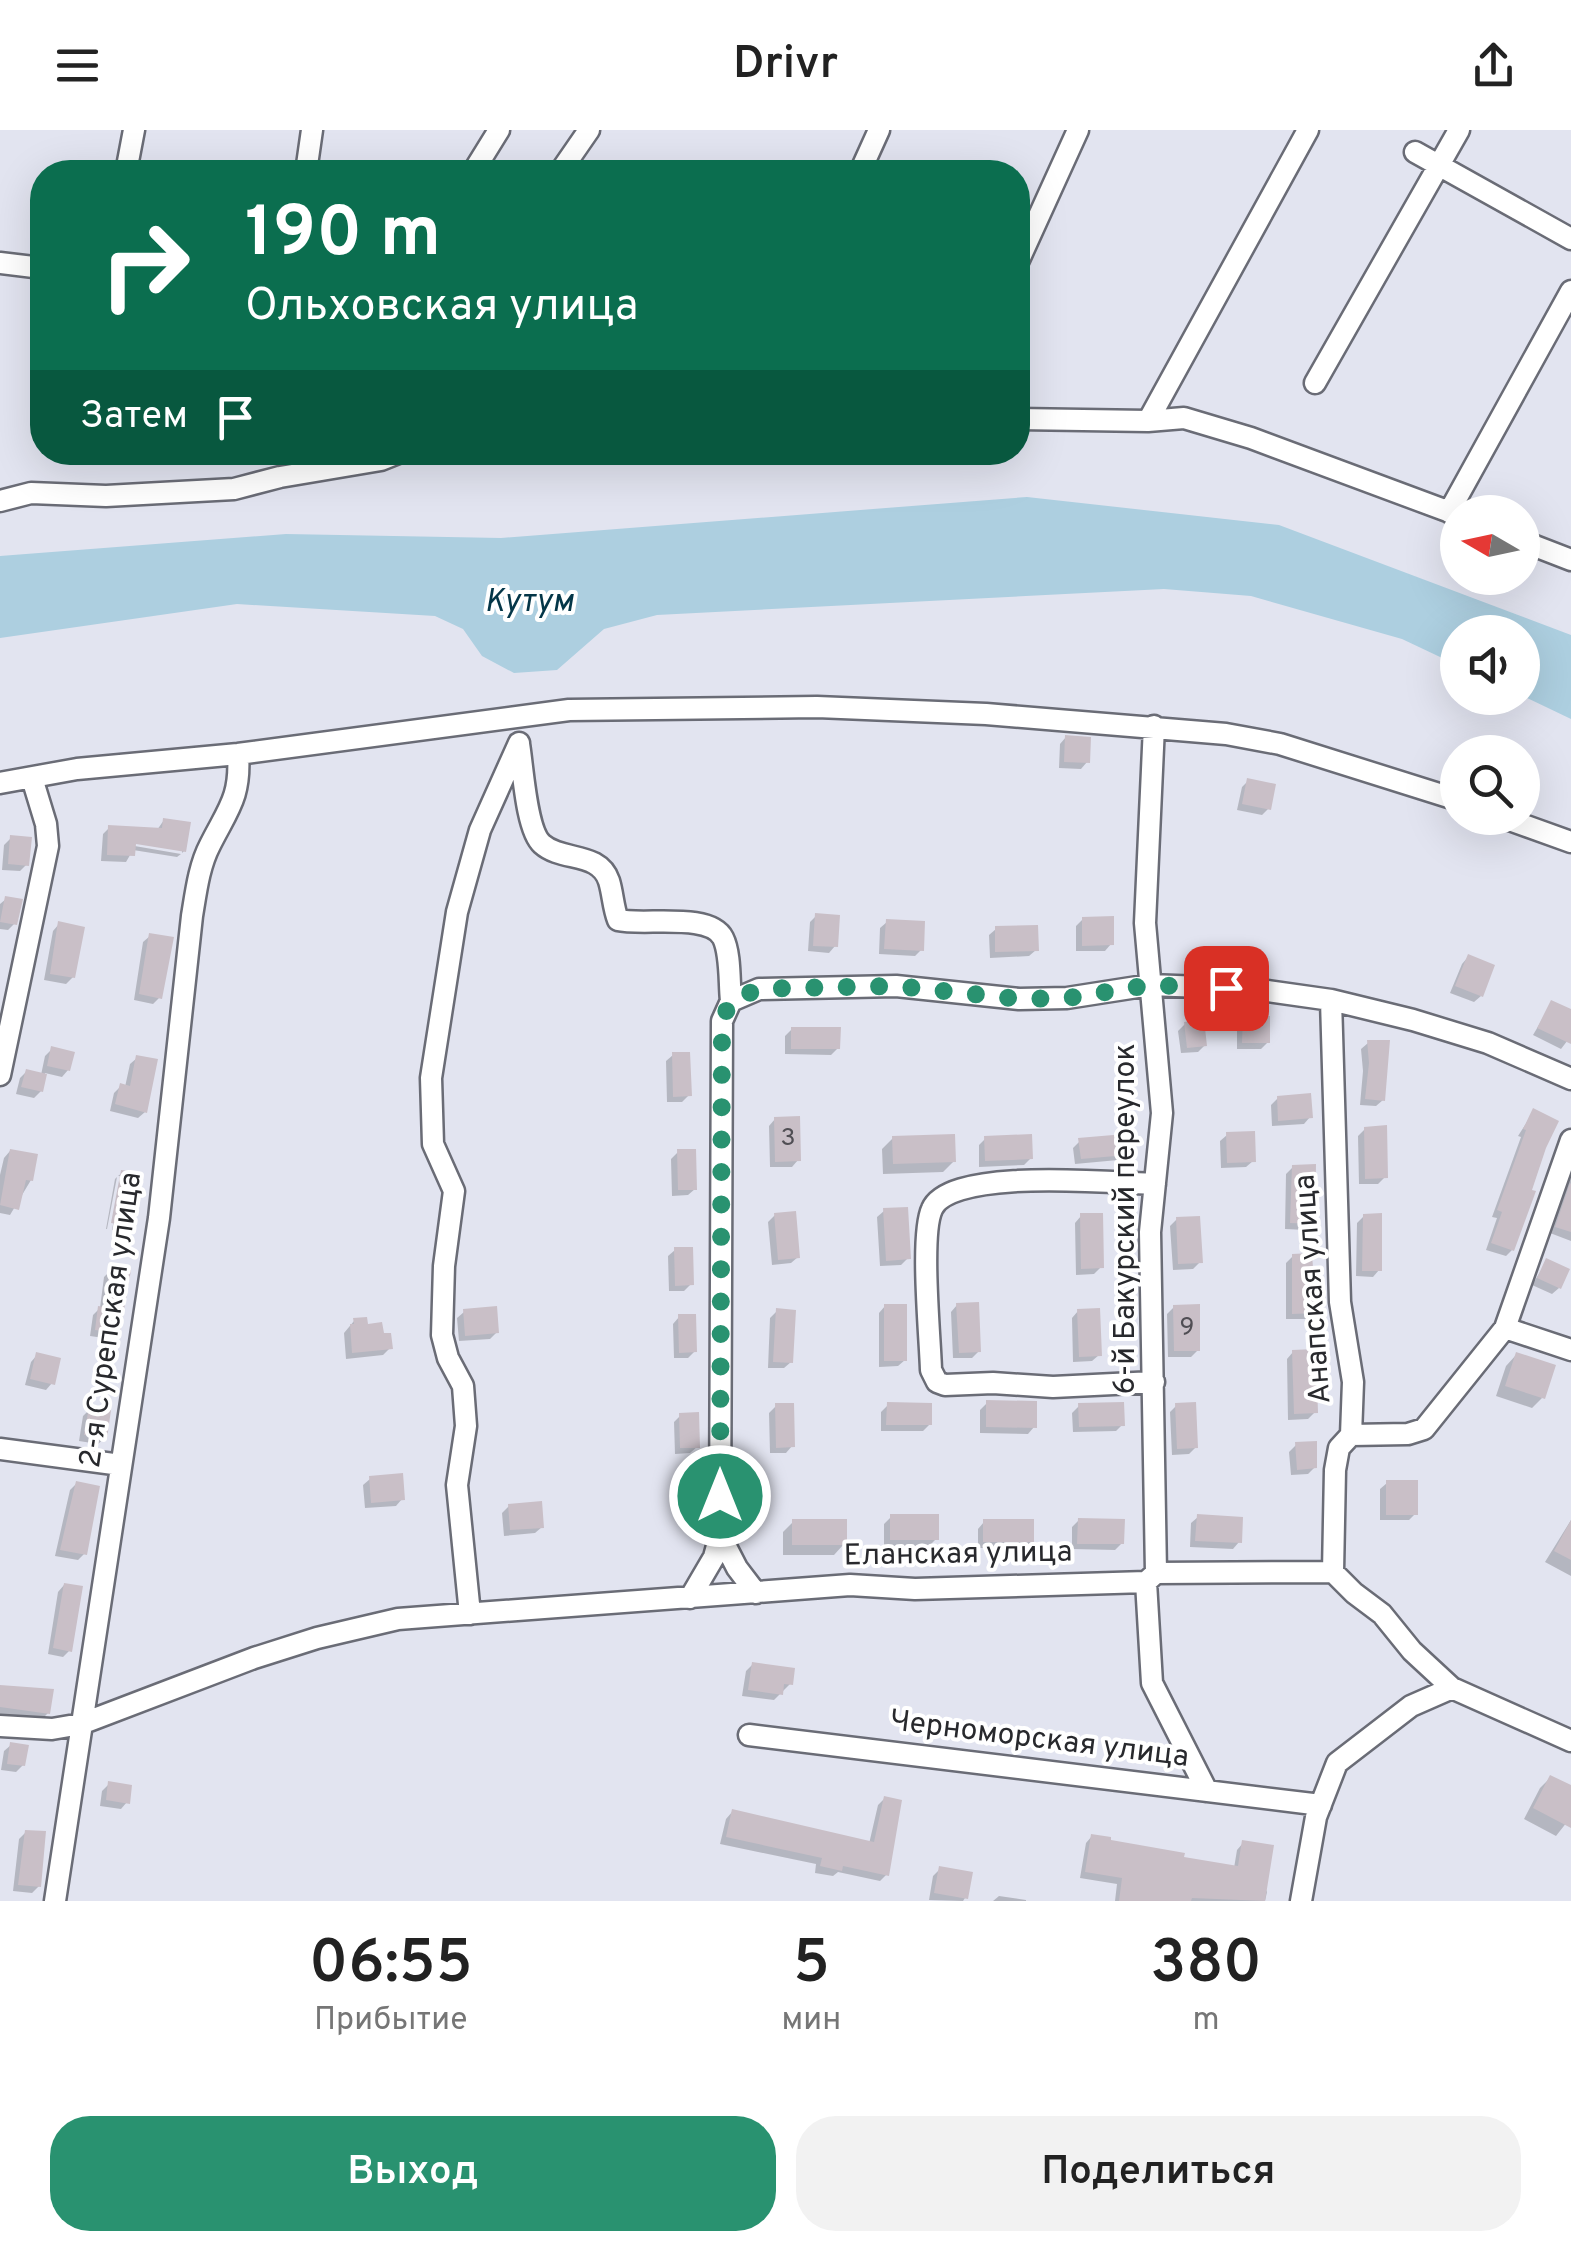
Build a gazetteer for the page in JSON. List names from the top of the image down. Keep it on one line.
{"streets":{"street":["6-й Бакурский переулок","Анапская улица","2-я Сурепская улица","Еланская улица","Черноморская улица"]},"crossings":[["6-й Бакурский переулок","Еланская улица"],["6-й Бакурский переулок","Черноморская улица"],["2-я Сурепская улица","Еланская улица"]],"water":["Кутум"],"house_numbers":["3","9"],"north":"left","page":{"header":"Drivr","turn":["190 m","Ольховская улица"],"then":"Затем","eta":["06:55","Прибытие","5","мин","380","m"],"buttons":["Выход","Поделиться"]}}
